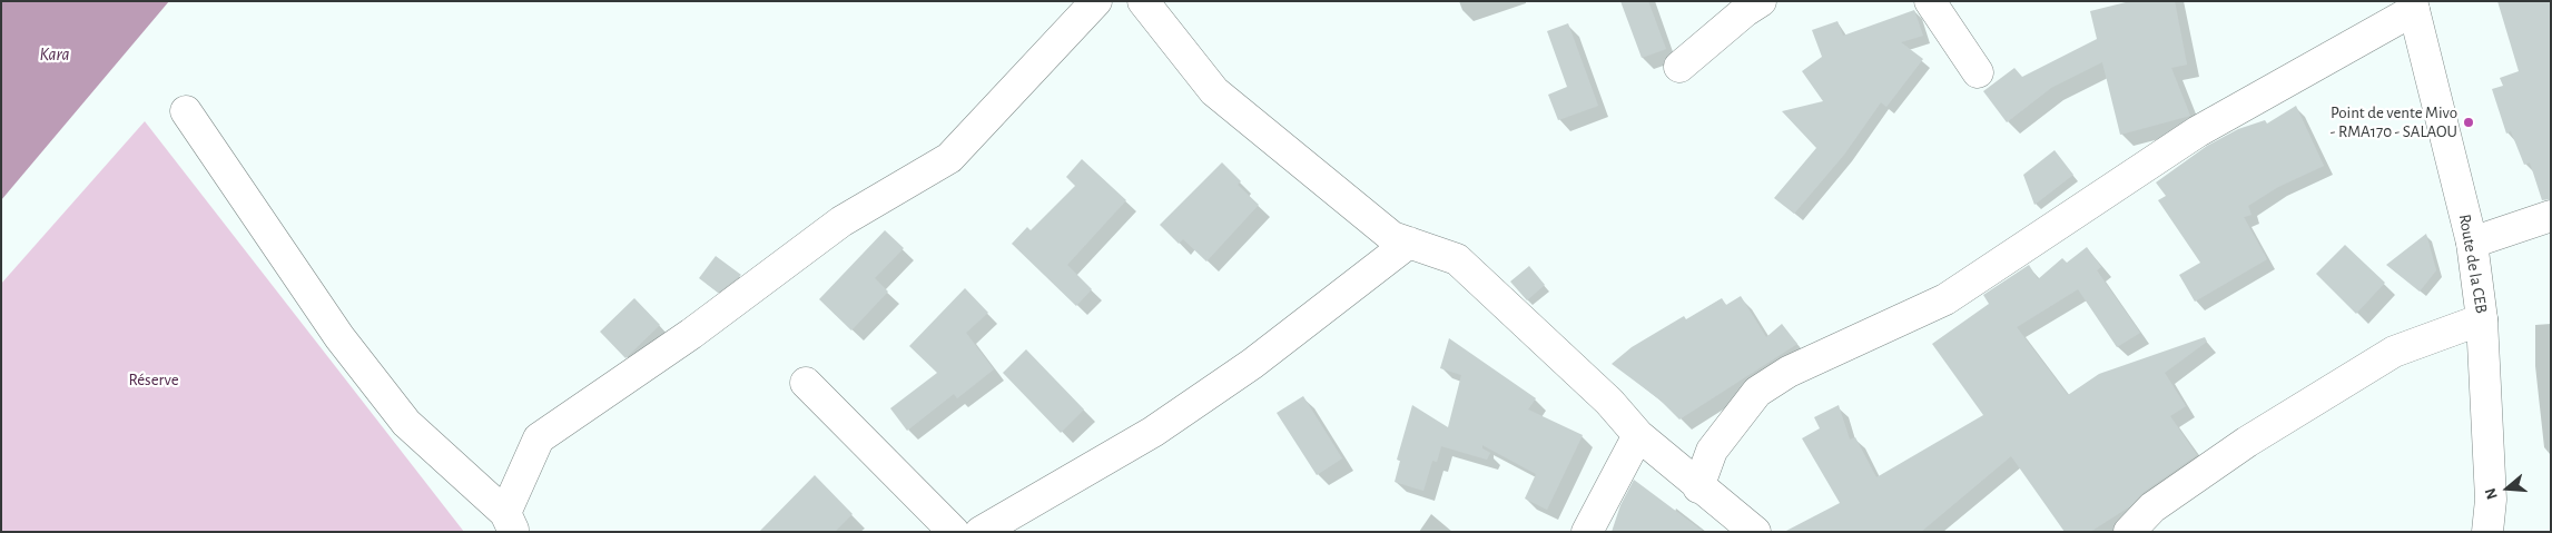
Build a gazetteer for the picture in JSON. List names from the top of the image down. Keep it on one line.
{"streets":{"street":["Route de la CEB"]},"water":["Kara"],"parks":["Réserve"],"places":["Point de vente Mivo - RMA170 - SALAOU"],"north":"left"}
